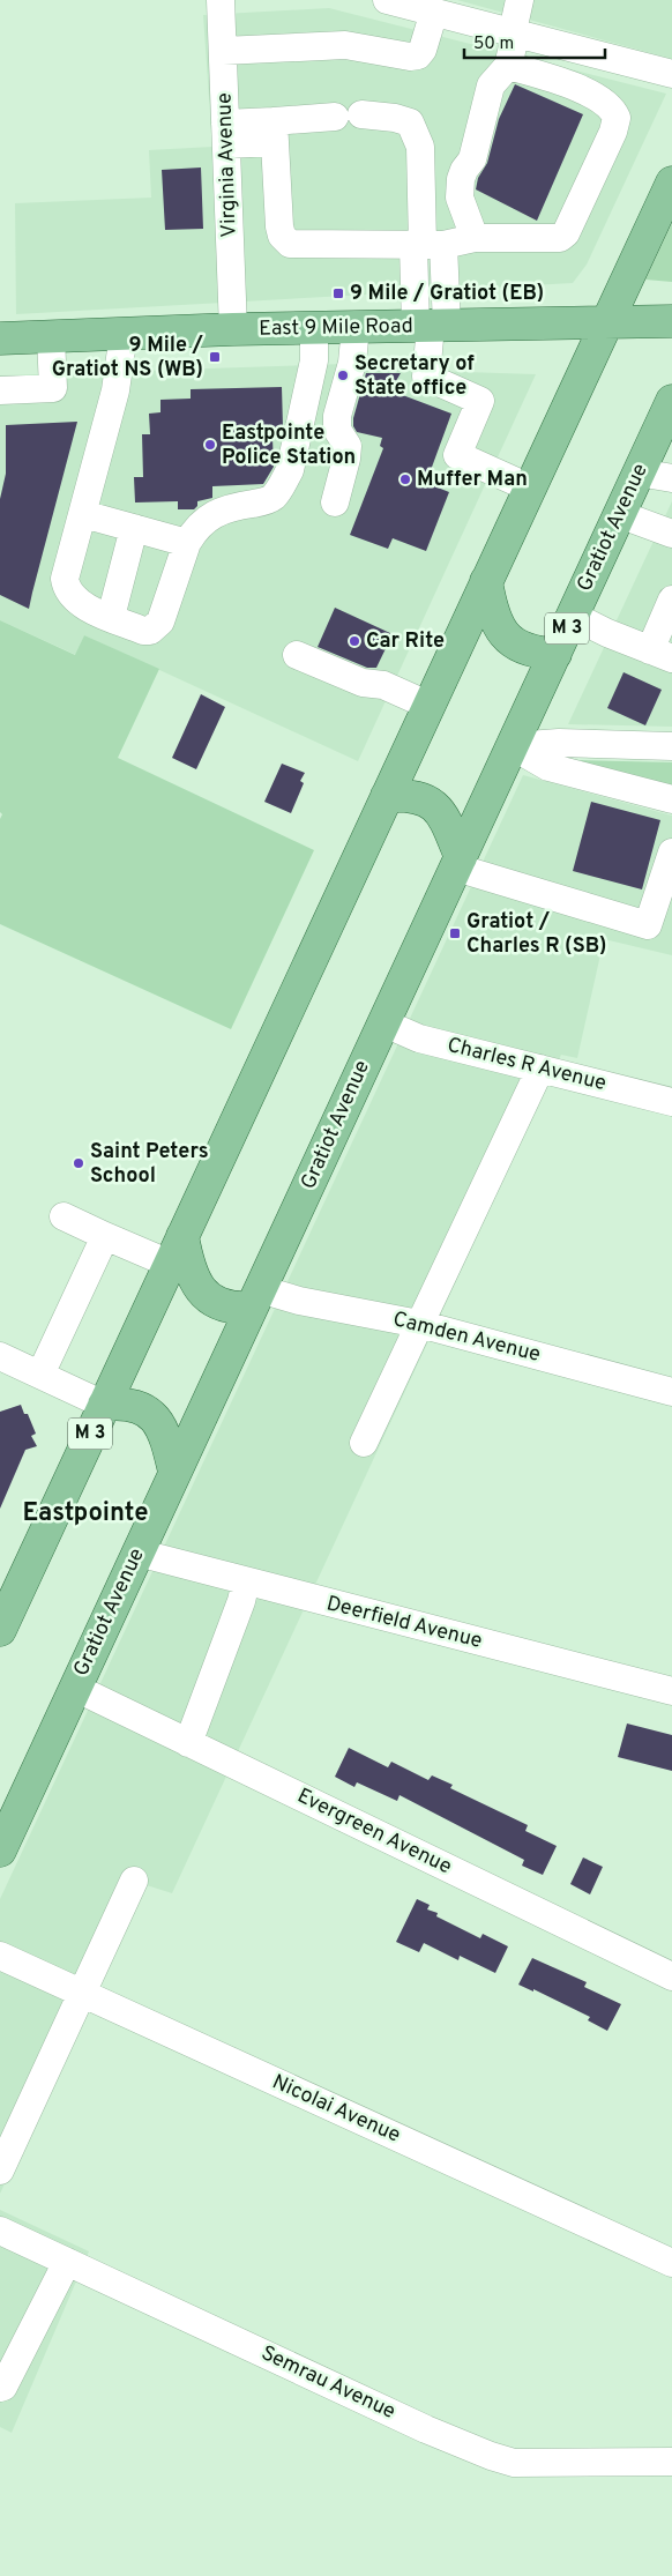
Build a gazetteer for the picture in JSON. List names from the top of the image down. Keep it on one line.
{"streets":{"main road":["East 9 Mile Road","Gratiot Avenue","M 3"],"street":["Virginia Avenue","Charles R Avenue","Camden Avenue","Deerfield Avenue","Evergreen Avenue","Nicolai Avenue","Semrau Avenue"]},"crossings":[["Virginia Avenue","East 9 Mile Road"],["East 9 Mile Road","M 3"],["Gratiot Avenue","Charles R Avenue"],["Gratiot Avenue","Camden Avenue"],["Gratiot Avenue","Deerfield Avenue"],["Gratiot Avenue","Evergreen Avenue"]],"districts":["Eastpointe"],"places":{"transit":["9 Mile / Gratiot (EB)","9 Mile / Gratiot NS (WB)","Gratiot / Charles R (SB)"],"other":["Secretary of State office","Eastpointe Police Station","Muffer Man","Car Rite","Saint Peters School"]},"scale_bar":"50 m"}
